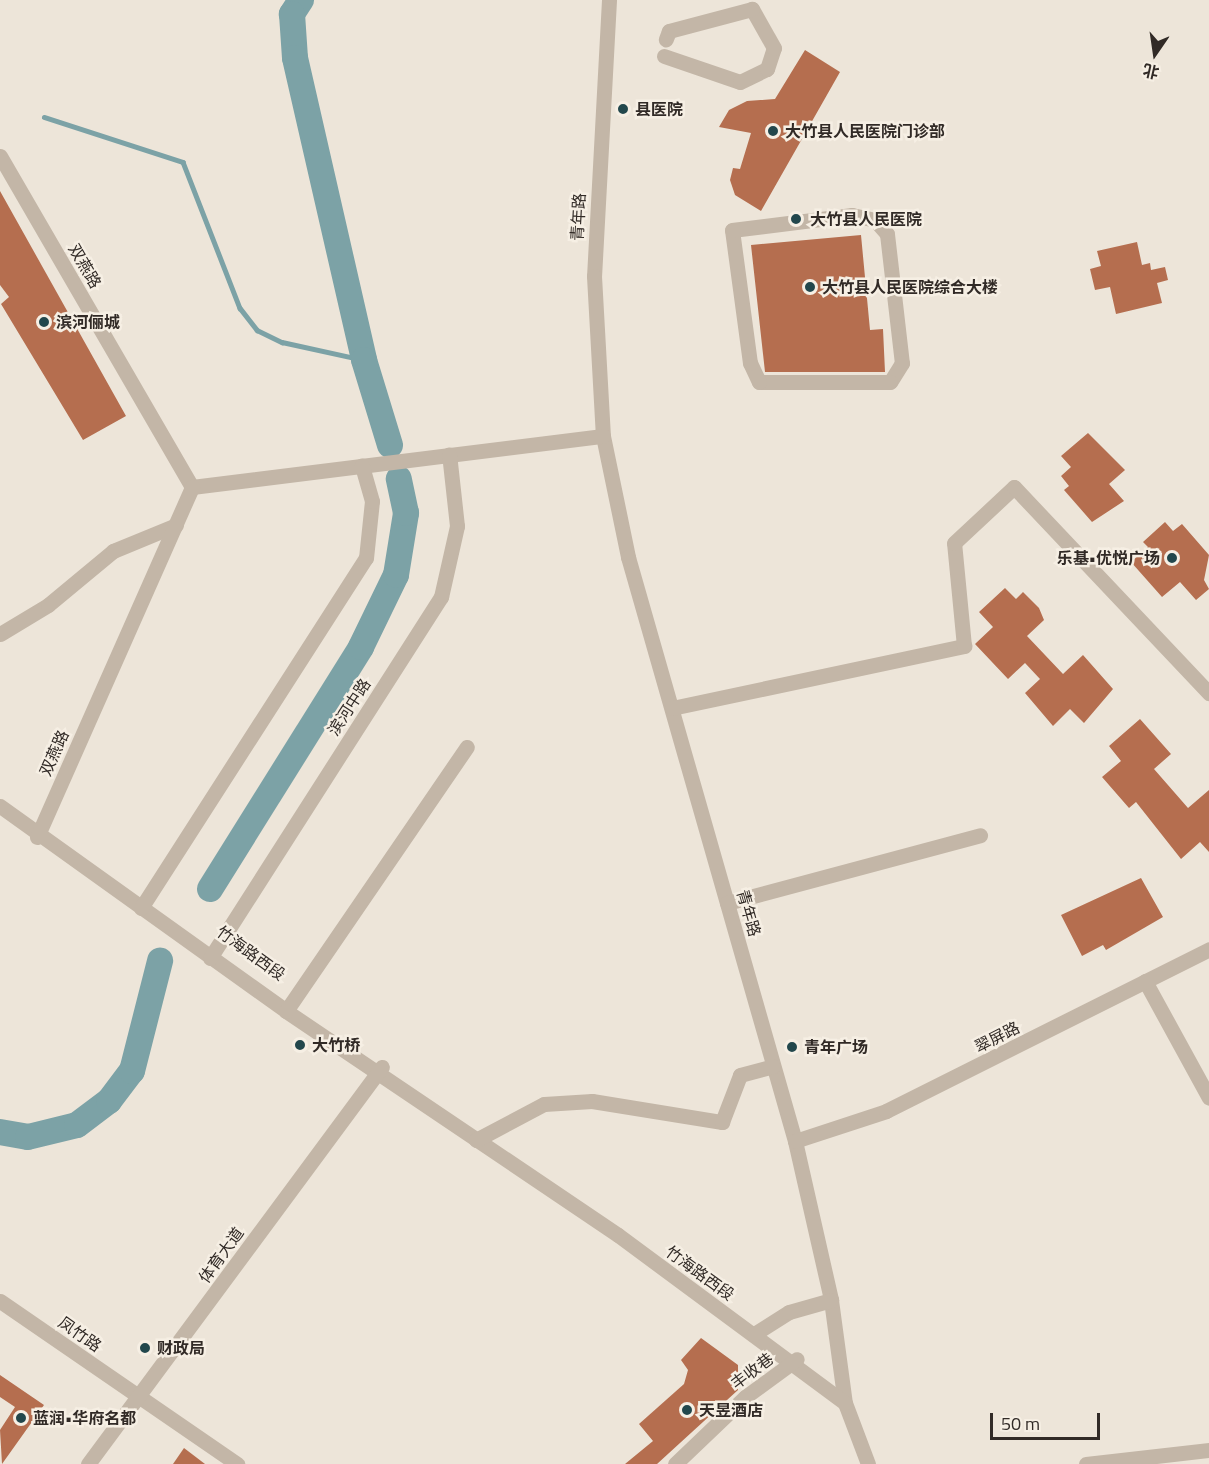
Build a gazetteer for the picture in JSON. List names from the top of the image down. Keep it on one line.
{"streets":{"street":["青年路","双燕路","滨河中路","竹海路西段","翠屏路","体育大道","凤竹路","丰收巷"]},"crossings":[["青年路","竹海路西段"],["青年路","翠屏路"],["双燕路","竹海路西段"],["滨河中路","竹海路西段"],["竹海路西段","体育大道"],["竹海路西段","丰收巷"],["体育大道","凤竹路"]],"places":["县医院","大竹县人民医院门诊部","大竹县人民医院","大竹县人民医院综合大楼","滨河俪城","乐基•优悦广场","大竹桥","青年广场","财政局","天昱酒店","蓝润•华府名都"],"scale_bar":"50 m","north":"bottom"}
